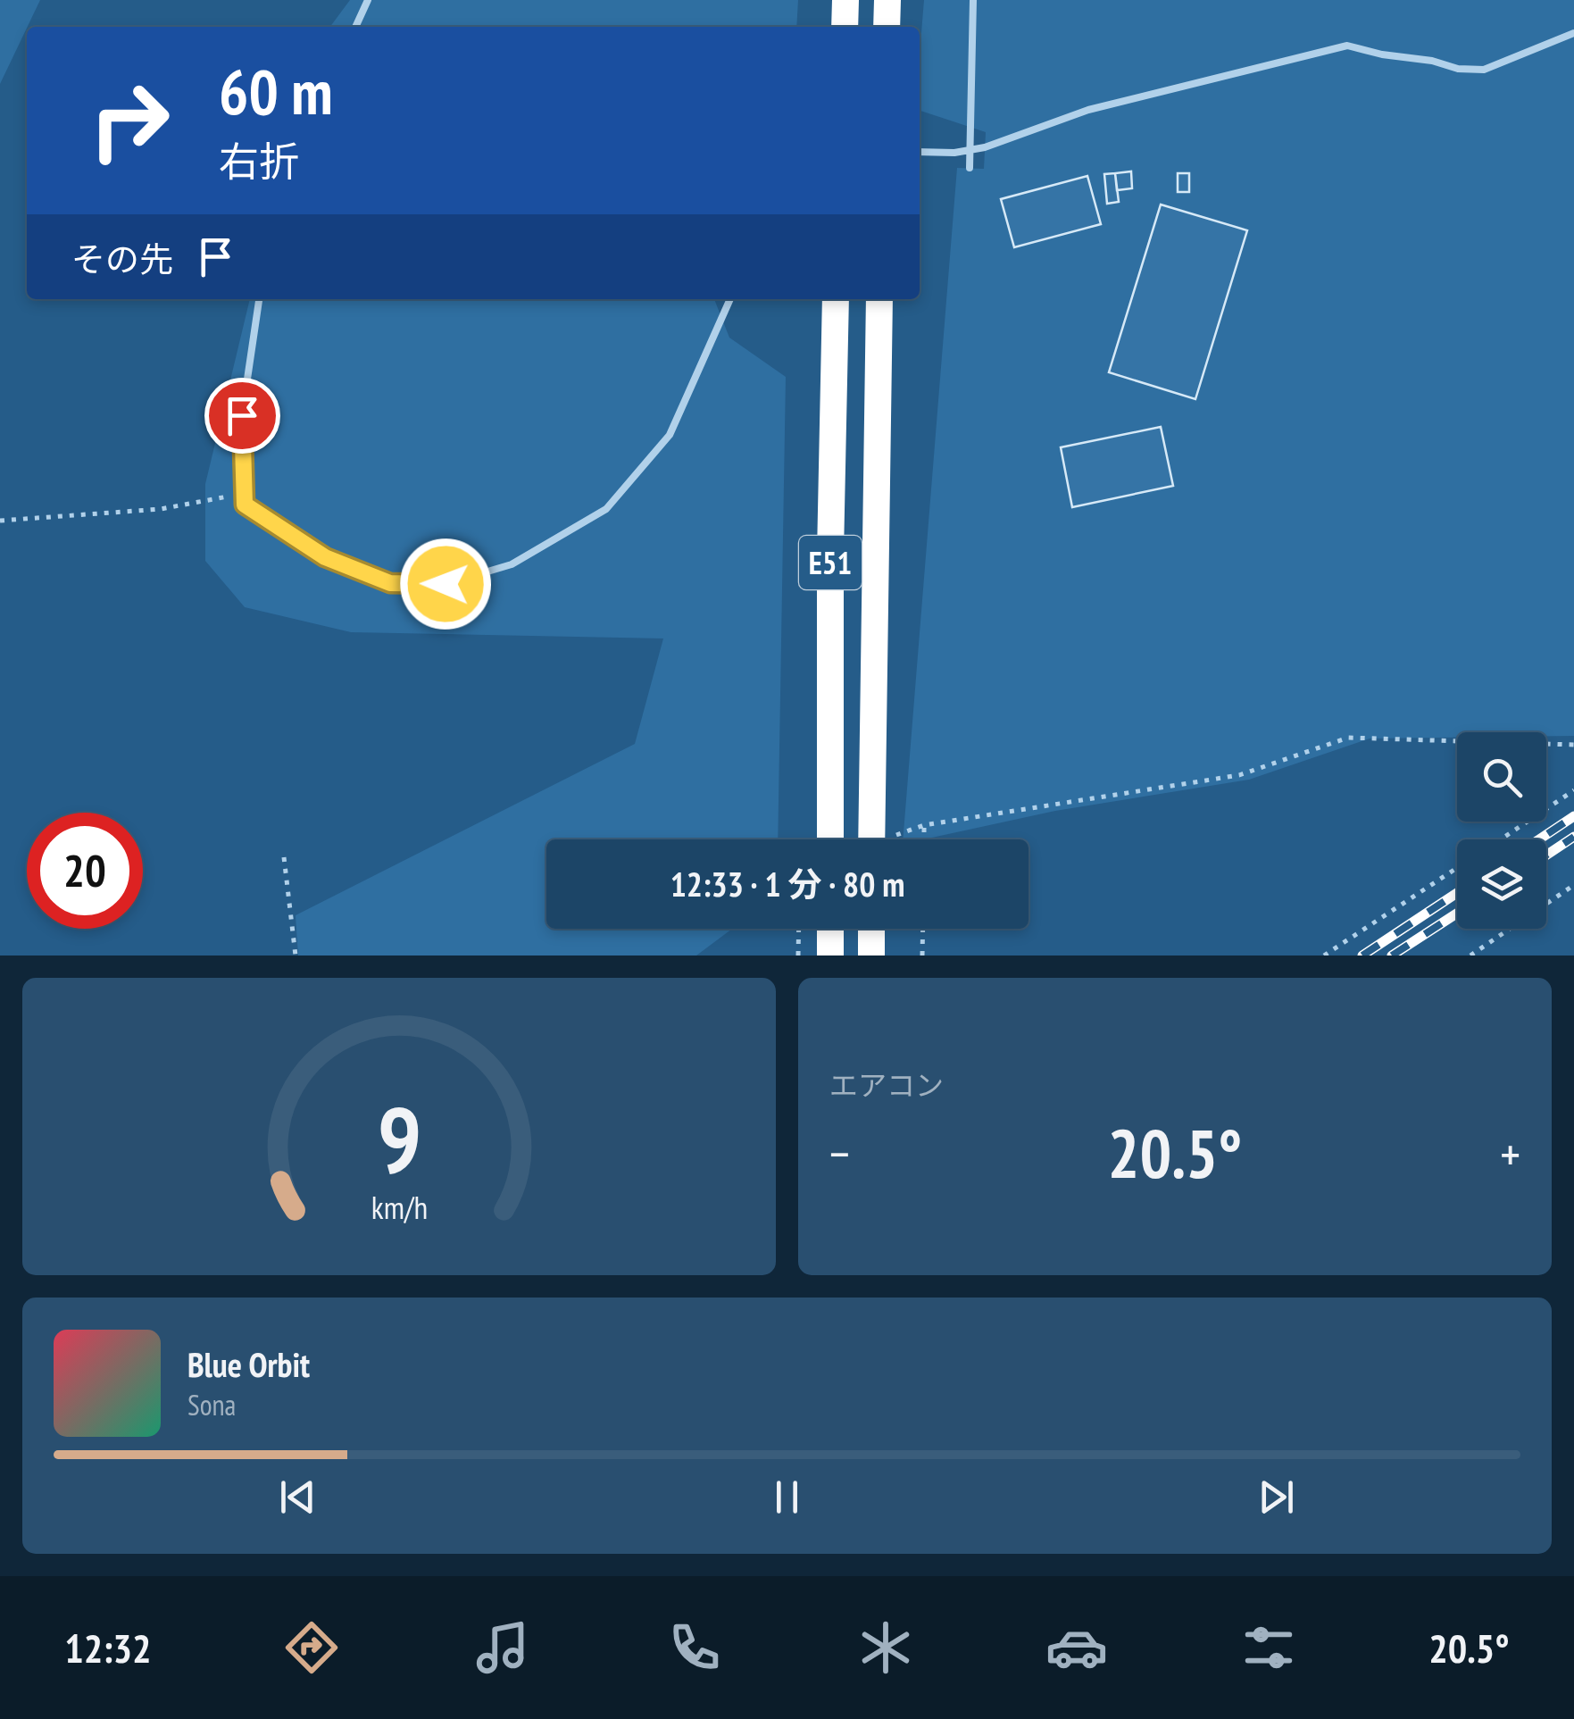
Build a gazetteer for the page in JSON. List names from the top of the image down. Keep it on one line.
{"streets":{"highway":["E51"]},"page":{"turn":["60 m","右折"],"then":"その先","limit":"20","trip":"12:33 · 1 分 · 80 m","tile":"エアコン","heat":["−","20.5°","+"],"song":["Blue Orbit","Sona"],"tabs":["12:32","20.5°"],"gauge":["9","km/h"]}}
